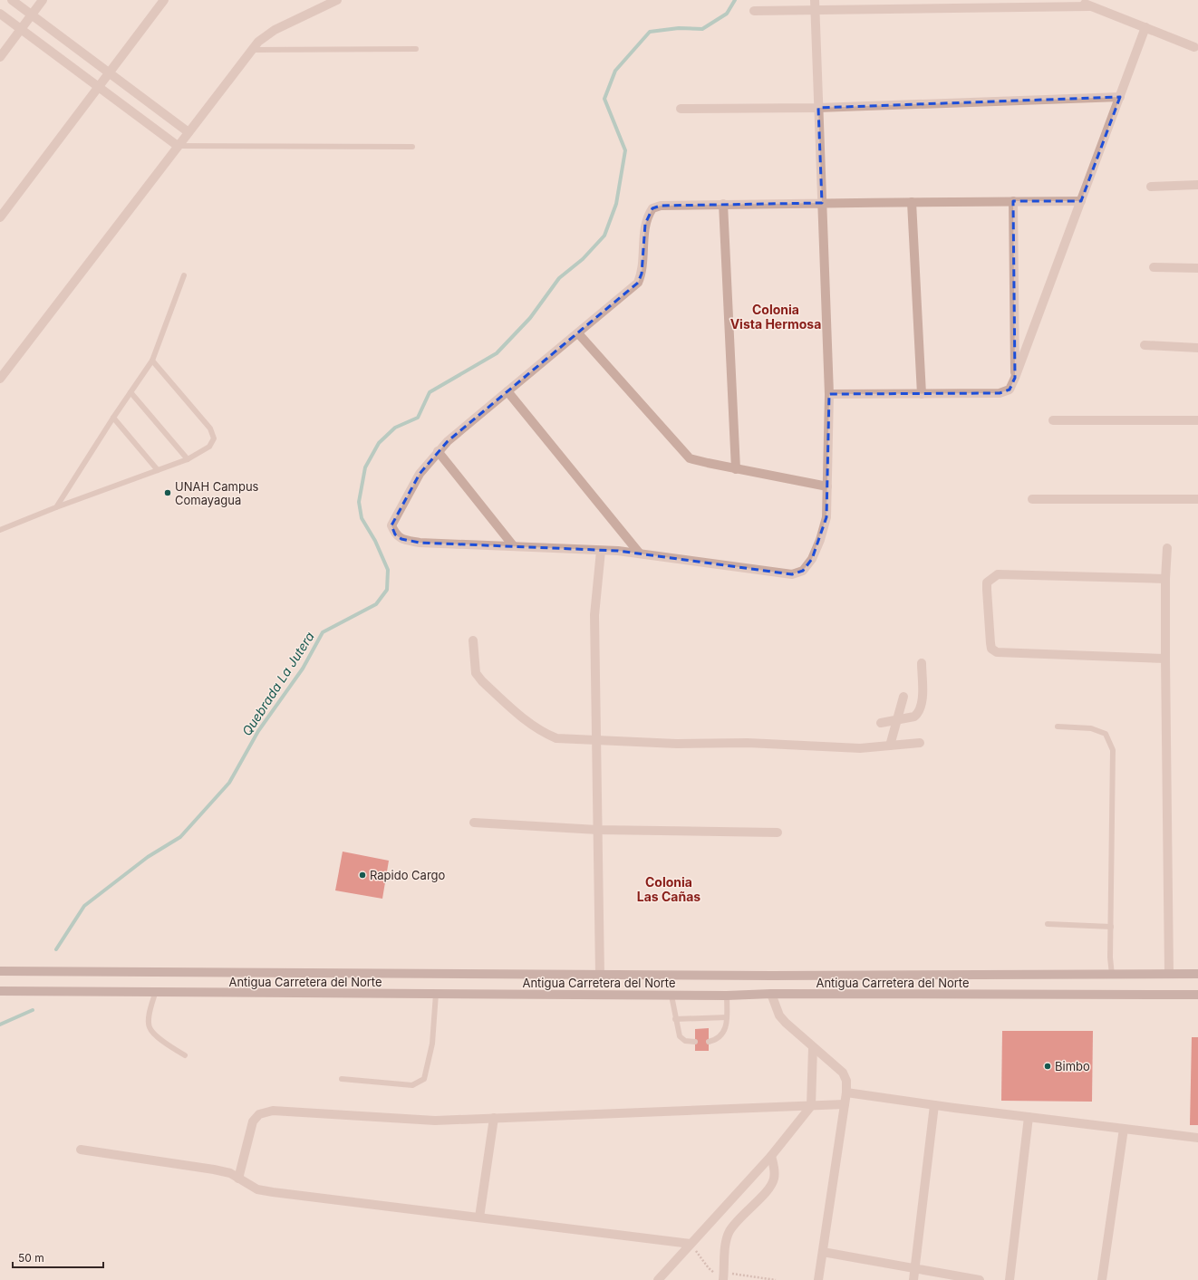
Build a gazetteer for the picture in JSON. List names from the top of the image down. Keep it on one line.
{"streets":{"main road":["Antigua Carretera del Norte"]},"districts":["Colonia Vista Hermosa","Colonia Las Cañas"],"water":["Quebrada La Jutera"],"places":["UNAH Campus Comayagua","Rapido Cargo","Bimbo"],"scale_bar":"50 m"}
